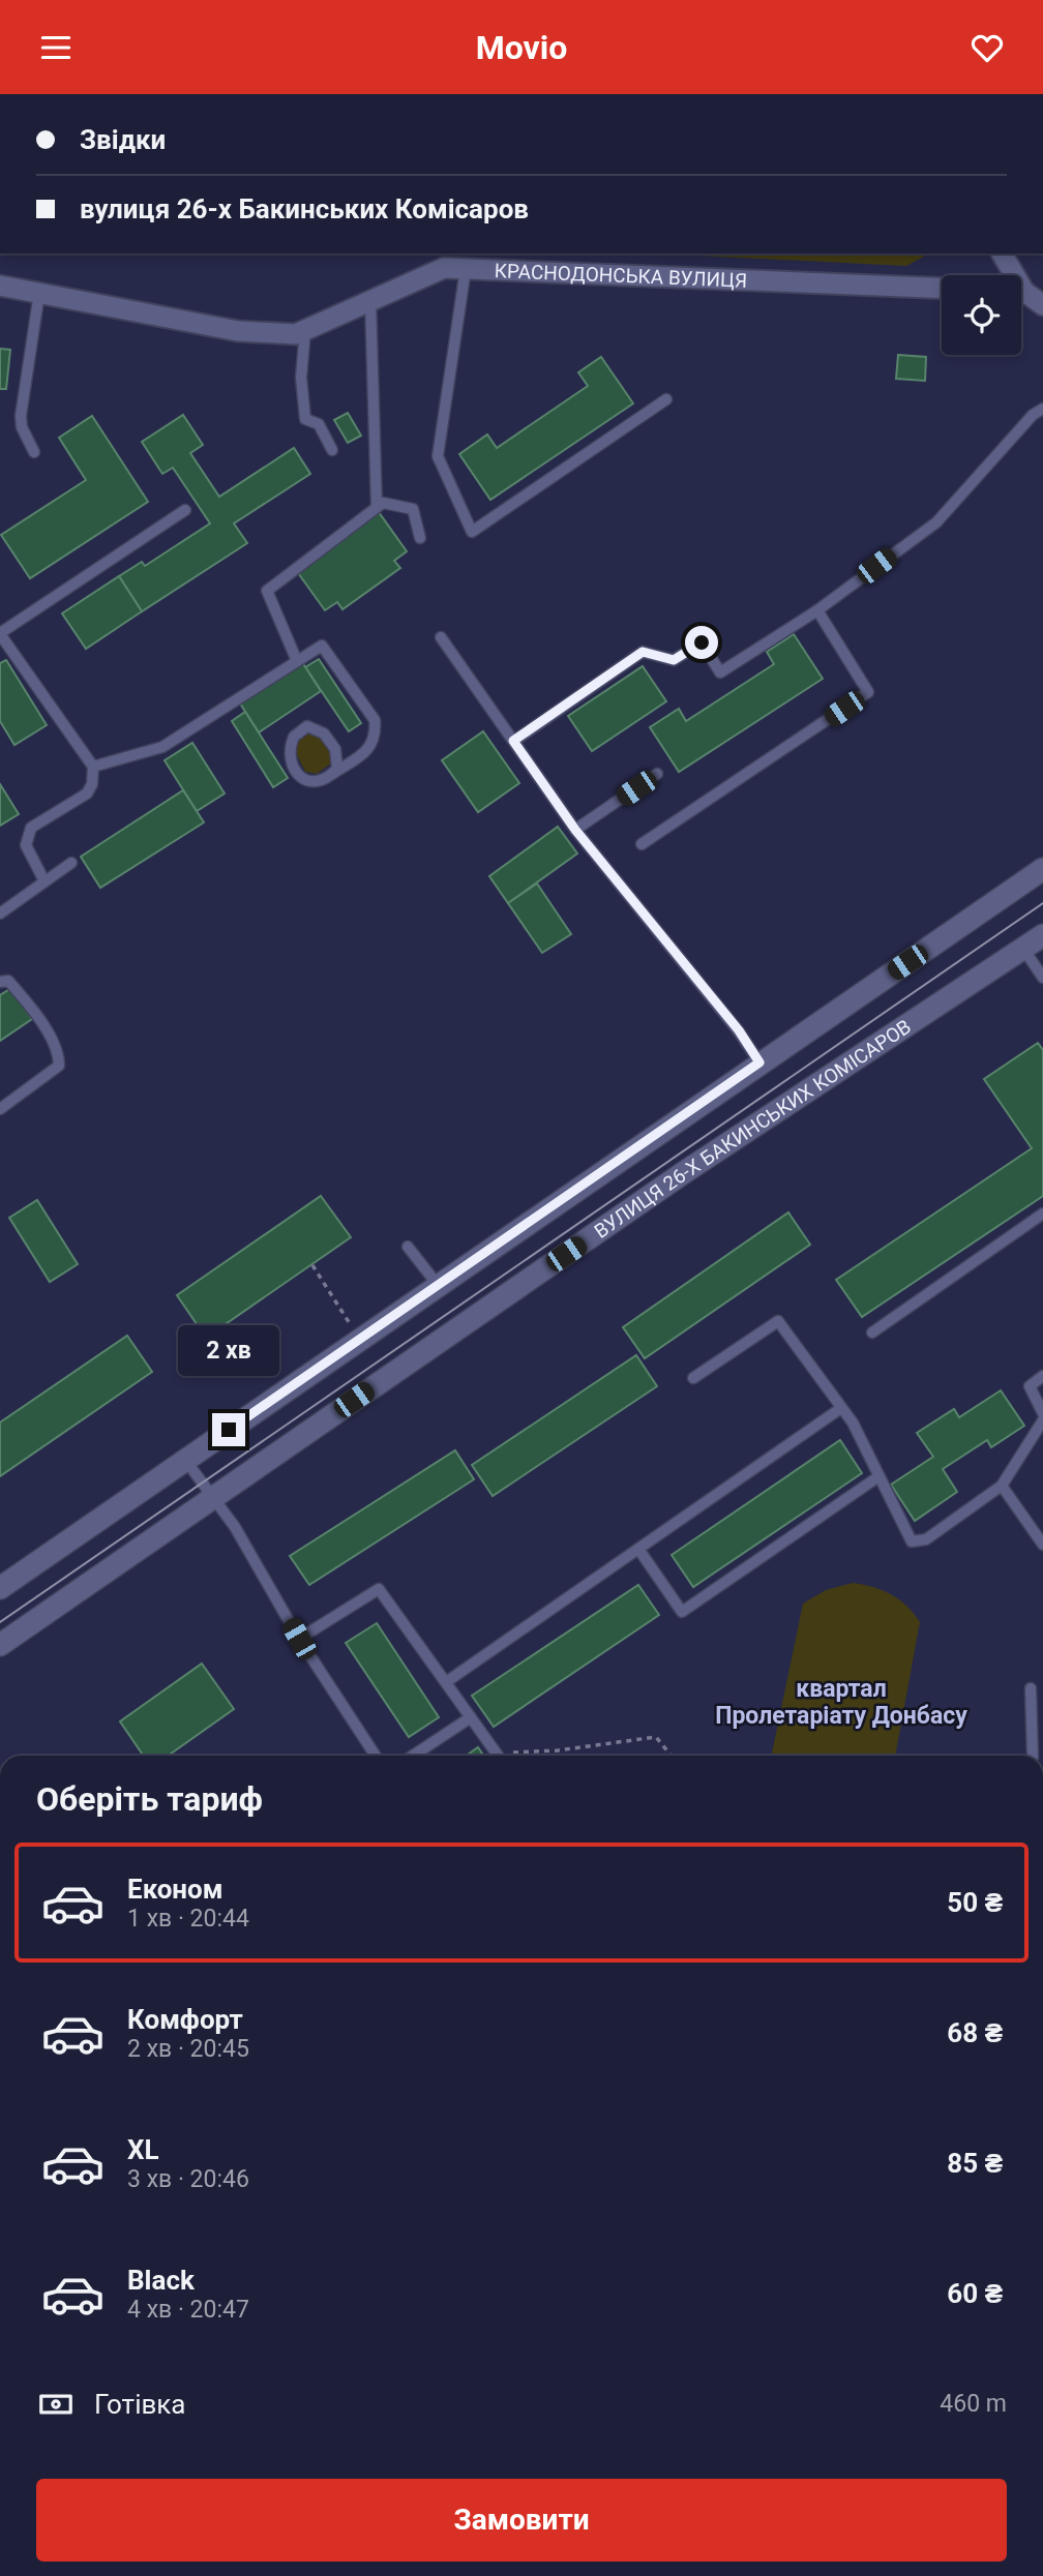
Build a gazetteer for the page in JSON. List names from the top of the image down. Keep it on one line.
{"streets":{"street":["КРАСНОДОНСЬКА ВУЛИЦЯ","ВУЛИЦЯ 26-Х БАКИНСЬКИХ КОМІСАРОВ"]},"districts":["квартал Пролетаріату Донбасу"],"page":{"header":"Movio","banner":["Звідки","вулиця 26-х Бакинських Комісаров"],"bubble":"2 хв","heading":"Оберіть тариф","list":[{"name":"Економ","note":"1 хв · 20:44","value":"50 ₴"},{"name":"Комфорт","note":"2 хв · 20:45","value":"68 ₴"},{"name":"XL","note":"3 хв · 20:46","value":"85 ₴"},{"name":"Black","note":"4 хв · 20:47","value":"60 ₴"}],"pay":["Готівка","460 m"],"buttons":"Замовити"}}
